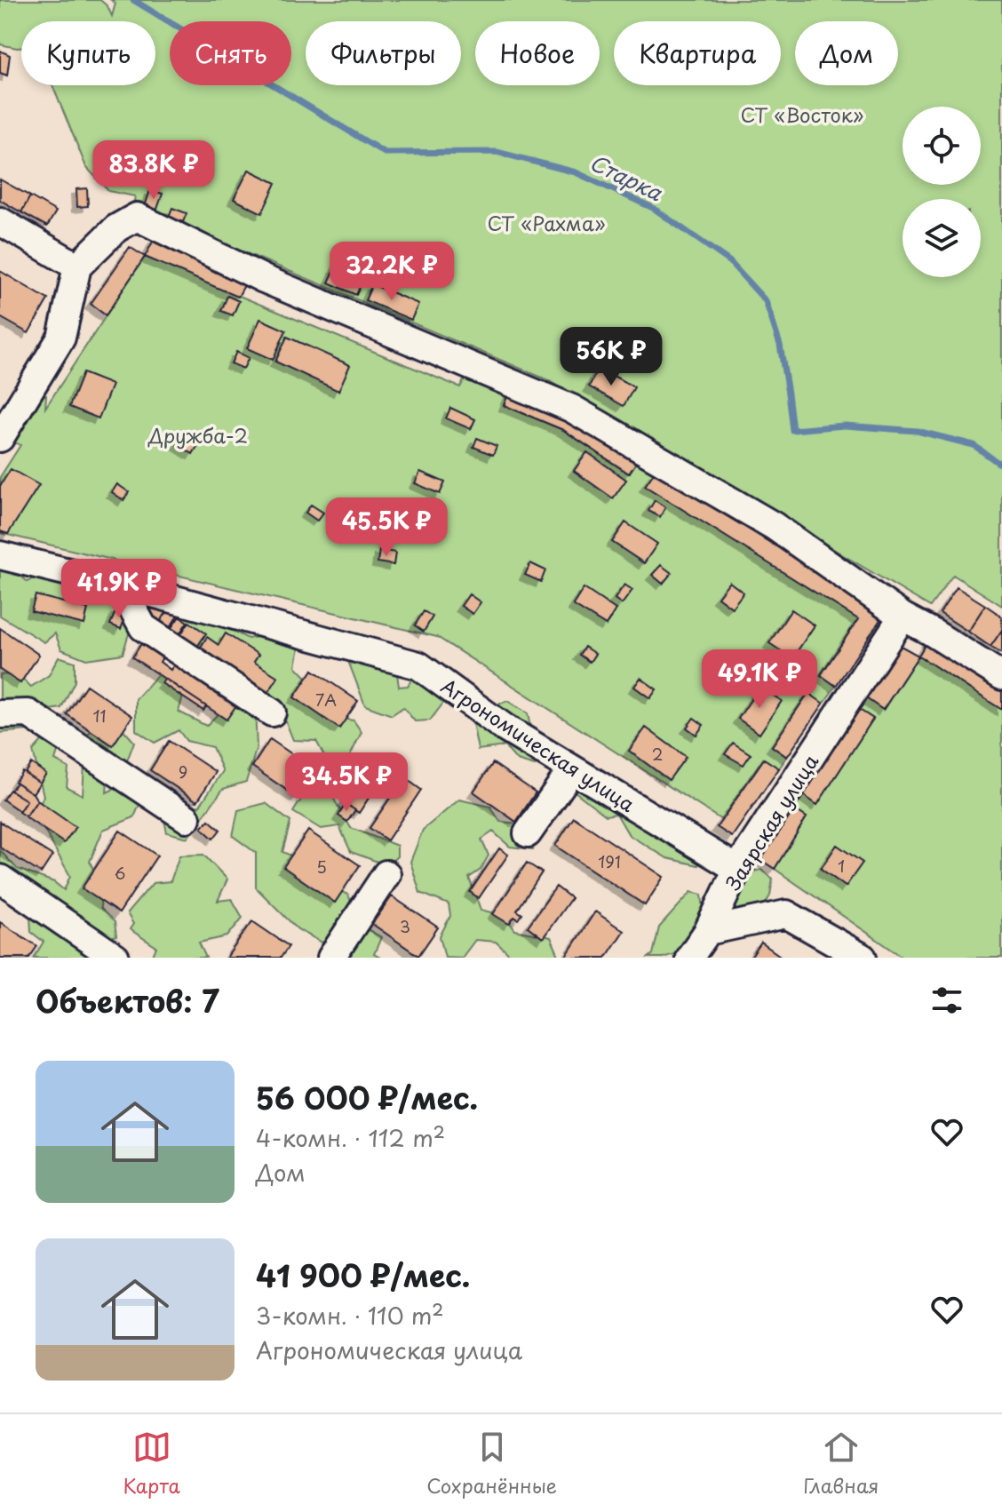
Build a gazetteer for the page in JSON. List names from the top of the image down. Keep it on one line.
{"streets":{"street":["Агрономическая улица","Заярская улица"]},"crossings":[["Агрономическая улица","Заярская улица"]],"water":["Старка"],"parks":["СТ «Восток»","СТ «Рахма»","Дружба-2"],"house_numbers":["7А","11","2","9","191","1","5","6","3"],"page":{"chip":["Купить","Снять","Фильтры","Новое","Квартира","Дом"],"price":["83.8K ₽","32.2K ₽","56K ₽","45.5K ₽","41.9K ₽","49.1K ₽","34.5K ₽"],"heading":"Объектов: 7","list":[{"name":"56 000 ₽/мес.","note":"4-комн. · 112 m² · Дом"},{"name":"41 900 ₽/мес.","note":"3-комн. · 110 m² · Агрономическая улица"}],"tabs":["Карта","Сохранённые","Главная"]}}
